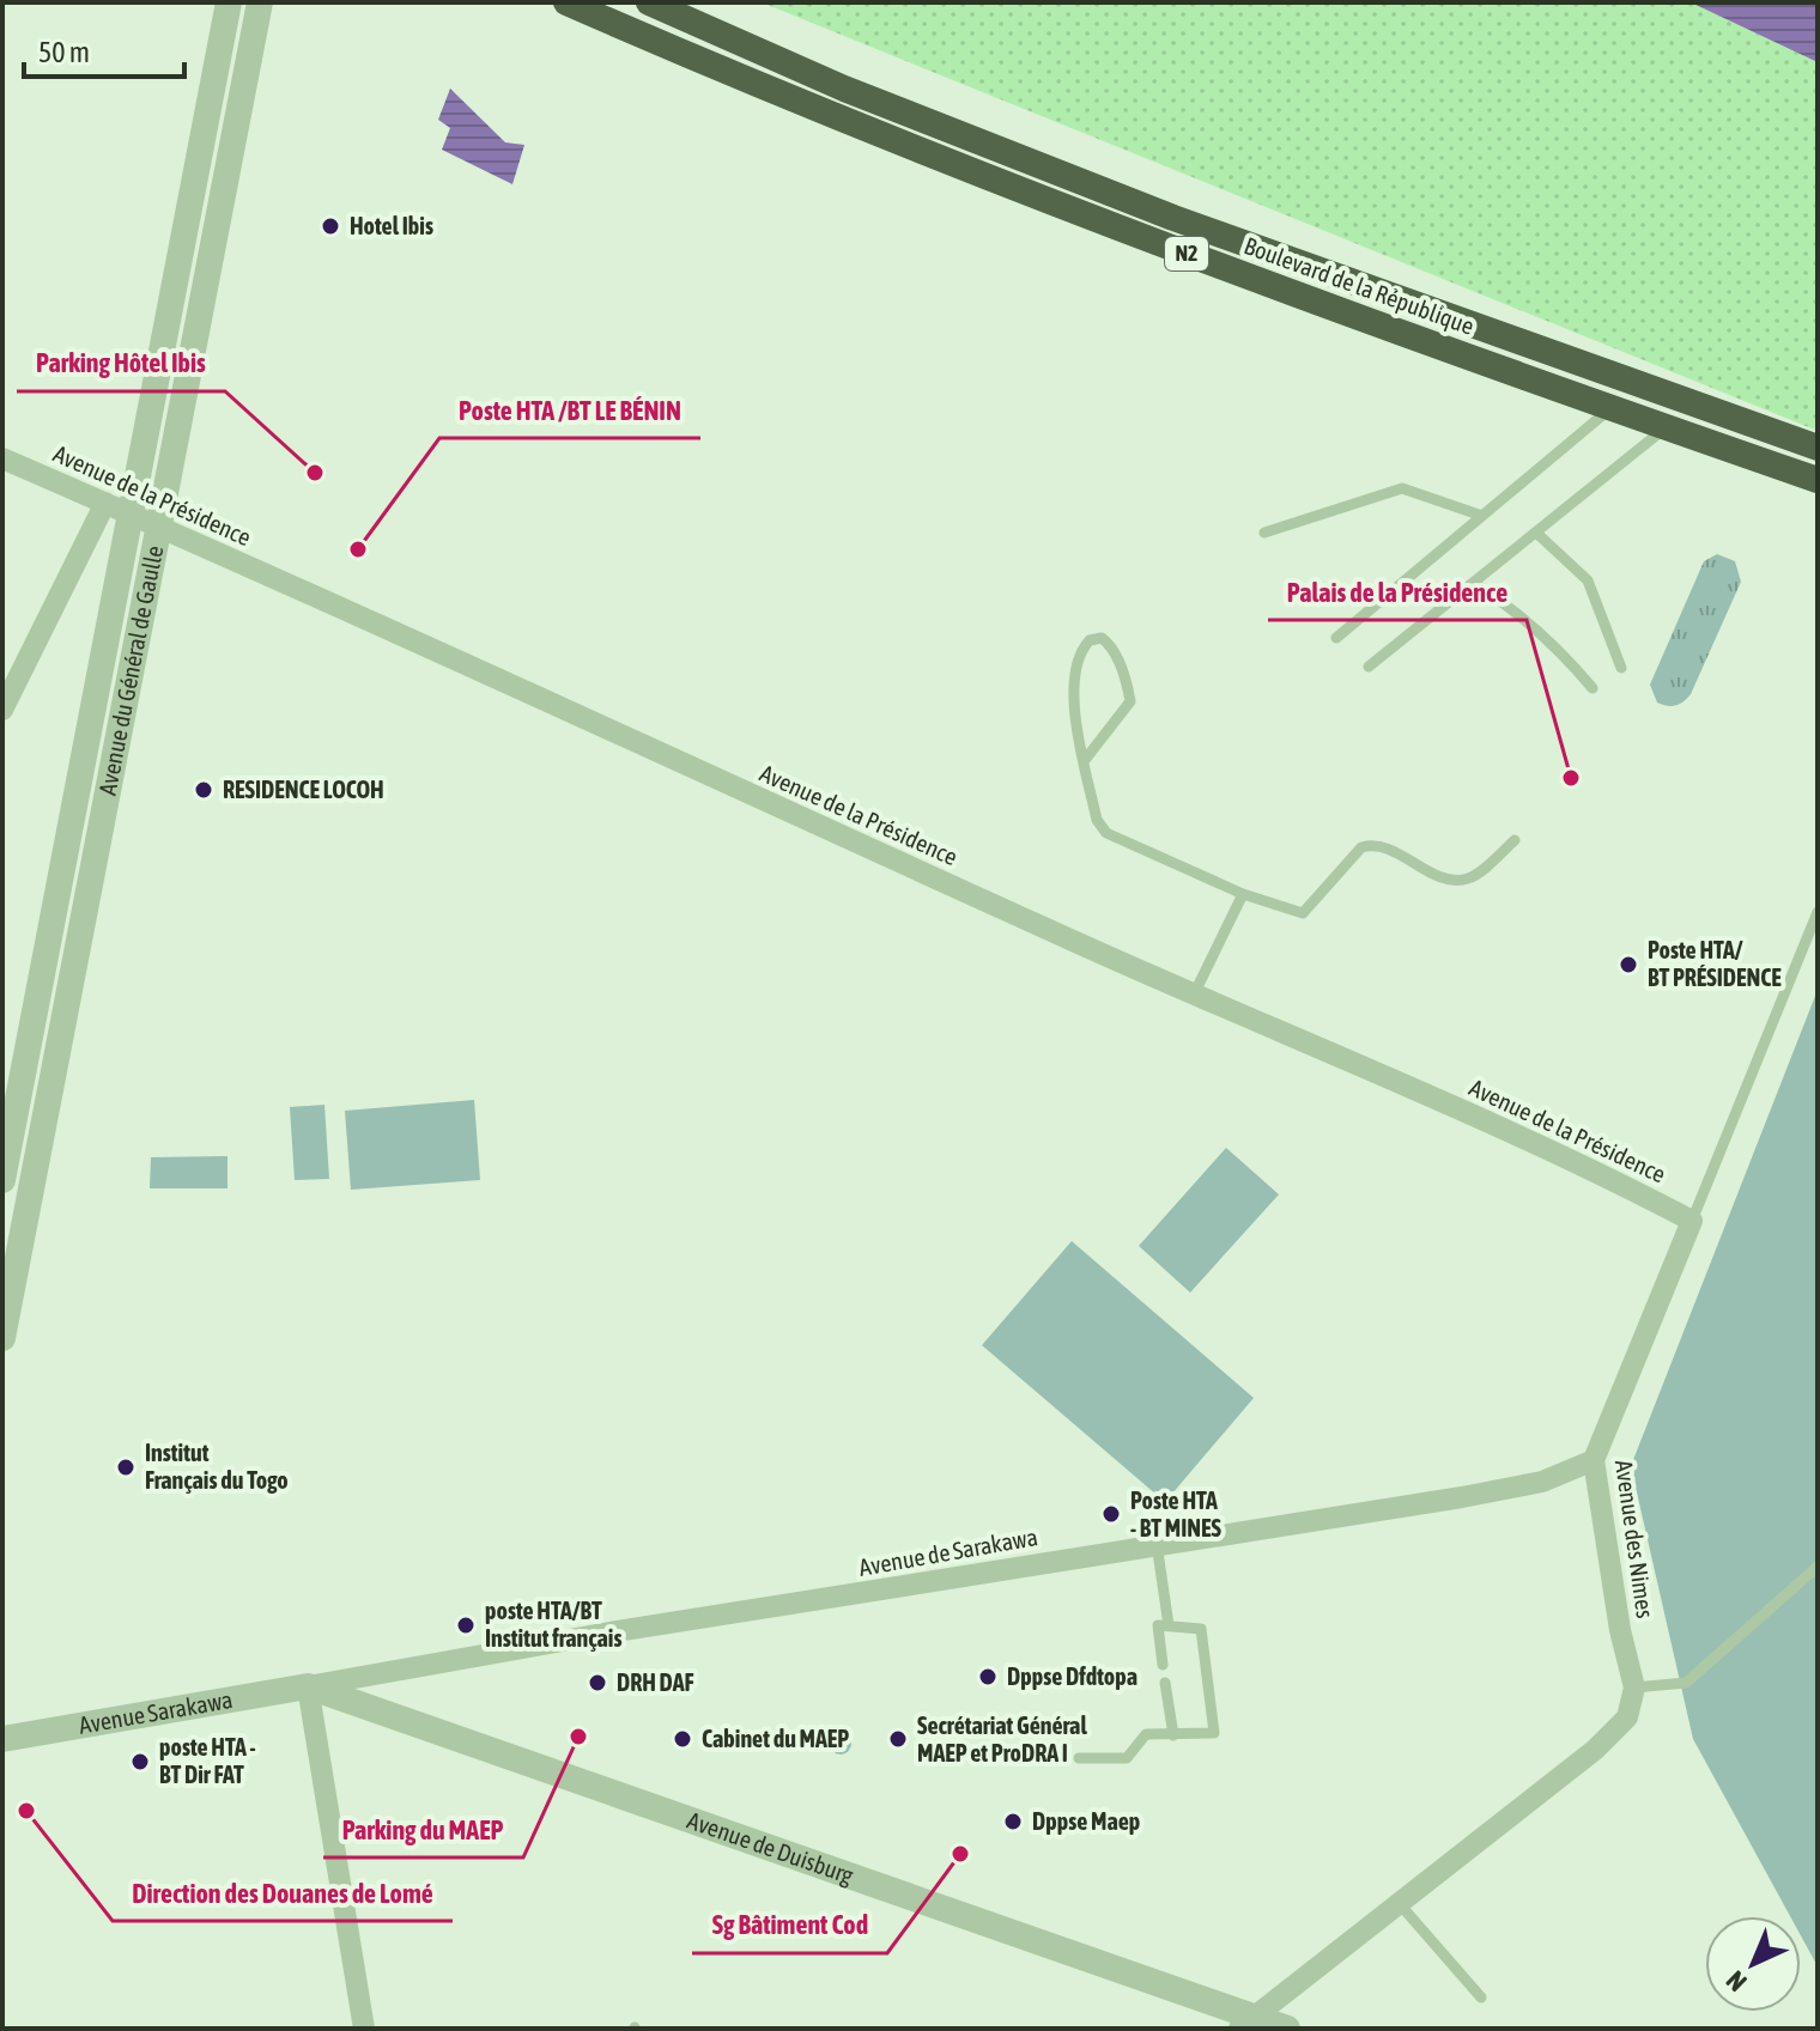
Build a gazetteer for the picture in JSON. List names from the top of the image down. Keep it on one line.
{"streets":{"highway":["N2","Boulevard de la République"],"street":["Avenue de la Présidence","Avenue du Général de Gaulle","Avenue des Nimes","Avenue de Sarakawa","Avenue Sarakawa","Avenue de Duisburg"]},"crossings":[["Avenue de la Présidence","Avenue du Général de Gaulle"],["Avenue de la Présidence","Avenue des Nimes"],["Avenue des Nimes","Avenue de Sarakawa"],["Avenue de Sarakawa","Avenue Sarakawa"],["Avenue de Sarakawa","Avenue de Duisburg"],["Avenue Sarakawa","Avenue de Duisburg"]],"places":["Hotel Ibis","Parking Hôtel Ibis","Poste HTA /BT LE BÉNIN","Palais de la Présidence","RESIDENCE LOCOH","Poste HTA/ BT PRÉSIDENCE","Institut Français du Togo","Poste HTA - BT MINES","poste HTA/BT Institut français","Dppse Dfdtopa","DRH DAF","Parking du MAEP","Cabinet du MAEP","Secrétariat Général MAEP et ProDRA I","poste HTA - BT Dir FAT","Direction des Douanes de Lomé","Dppse Maep","Sg Bâtiment Cod"],"scale_bar":"50 m","north":"bottom left"}
